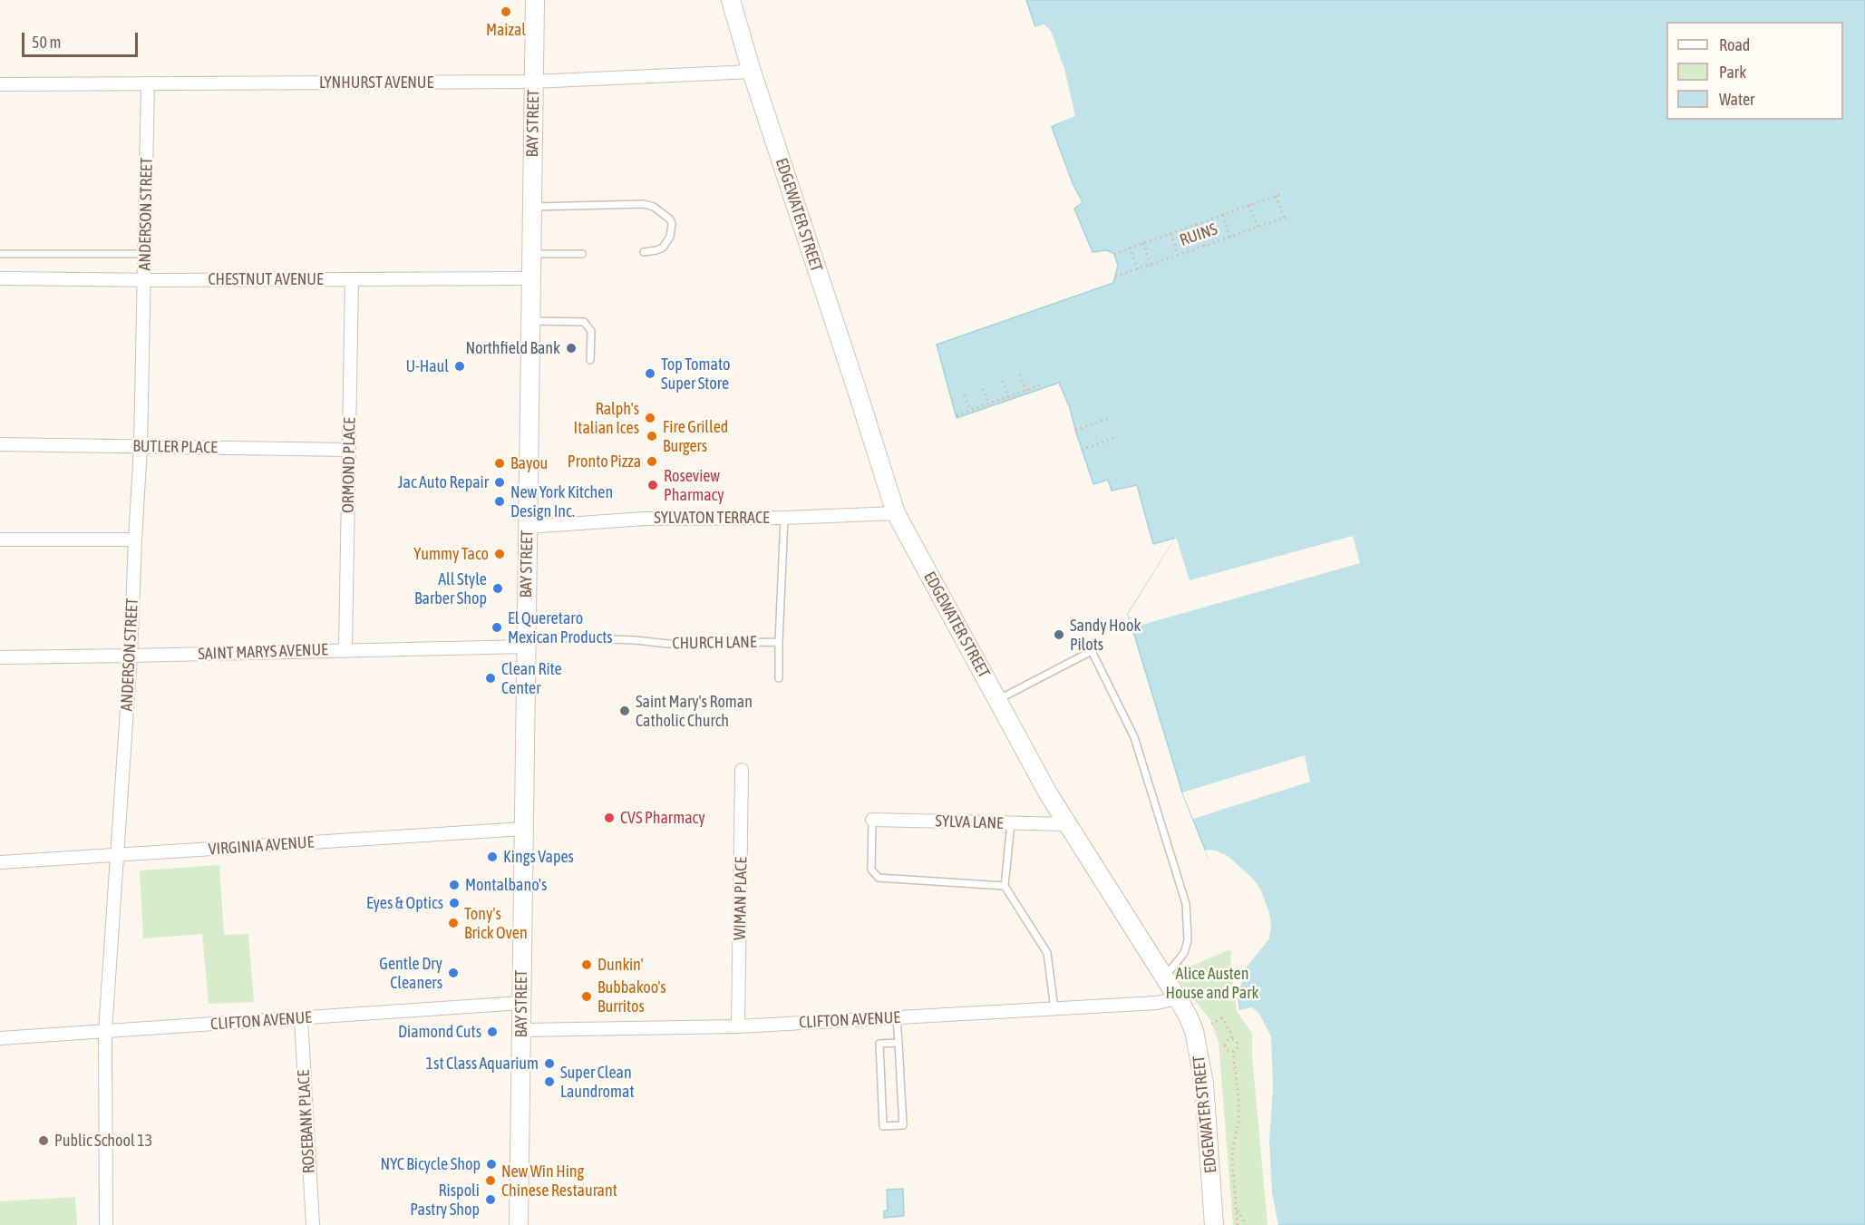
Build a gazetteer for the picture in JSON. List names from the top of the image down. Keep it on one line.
{"streets":{"street":["LYNHURST AVENUE","BAY STREET","ANDERSON STREET","EDGEWATER STREET","CHESTNUT AVENUE","BUTLER PLACE","ORMOND PLACE","SYLVATON TERRACE","SAINT MARYS AVENUE","SYLVA LANE","VIRGINIA AVENUE","WIMAN PLACE","CLIFTON AVENUE","ROSEBANK PLACE"],"lane":["CHURCH LANE"],"path":["RUINS"]},"crossings":[["LYNHURST AVENUE","BAY STREET"],["LYNHURST AVENUE","ANDERSON STREET"],["LYNHURST AVENUE","EDGEWATER STREET"],["BAY STREET","CHESTNUT AVENUE"],["BAY STREET","SYLVATON TERRACE"],["BAY STREET","CHURCH LANE"],["BAY STREET","SAINT MARYS AVENUE"],["BAY STREET","VIRGINIA AVENUE"],["BAY STREET","CLIFTON AVENUE"],["ANDERSON STREET","CHESTNUT AVENUE"],["ANDERSON STREET","BUTLER PLACE"],["ANDERSON STREET","SAINT MARYS AVENUE"],["ANDERSON STREET","VIRGINIA AVENUE"],["ANDERSON STREET","CLIFTON AVENUE"],["EDGEWATER STREET","SYLVATON TERRACE"],["EDGEWATER STREET","SYLVA LANE"],["EDGEWATER STREET","CLIFTON AVENUE"],["CHESTNUT AVENUE","ORMOND PLACE"],["BUTLER PLACE","ORMOND PLACE"],["ORMOND PLACE","SAINT MARYS AVENUE"],["SYLVATON TERRACE","CHURCH LANE"],["CHURCH LANE","SAINT MARYS AVENUE"],["WIMAN PLACE","CLIFTON AVENUE"],["CLIFTON AVENUE","ROSEBANK PLACE"]],"parks":["Alice Austen House and Park"],"places":["Maizal","Northfield Bank","U-Haul","Top Tomato Super Store","Ralph's Italian Ices","Fire Grilled Burgers","Pronto Pizza","Bayou","Jac Auto Repair","Roseview Pharmacy","New York Kitchen Design Inc.","Yummy Taco","All Style Barber Shop","El Queretaro Mexican Products","Sandy Hook Pilots","Clean Rite Center","Saint Mary's Roman Catholic Church","CVS Pharmacy","Kings Vapes","Montalbano's","Eyes & Optics","Tony's Brick Oven","Dunkin'","Gentle Dry Cleaners","Bubbakoo's Burritos","Diamond Cuts","1st Class Aquarium","Super Clean Laundromat","Public School 13","NYC Bicycle Shop","New Win Hing Chinese Restaurant","Rispoli Pastry Shop"],"legend":["Road","Park","Water"],"scale_bar":"50 m"}
